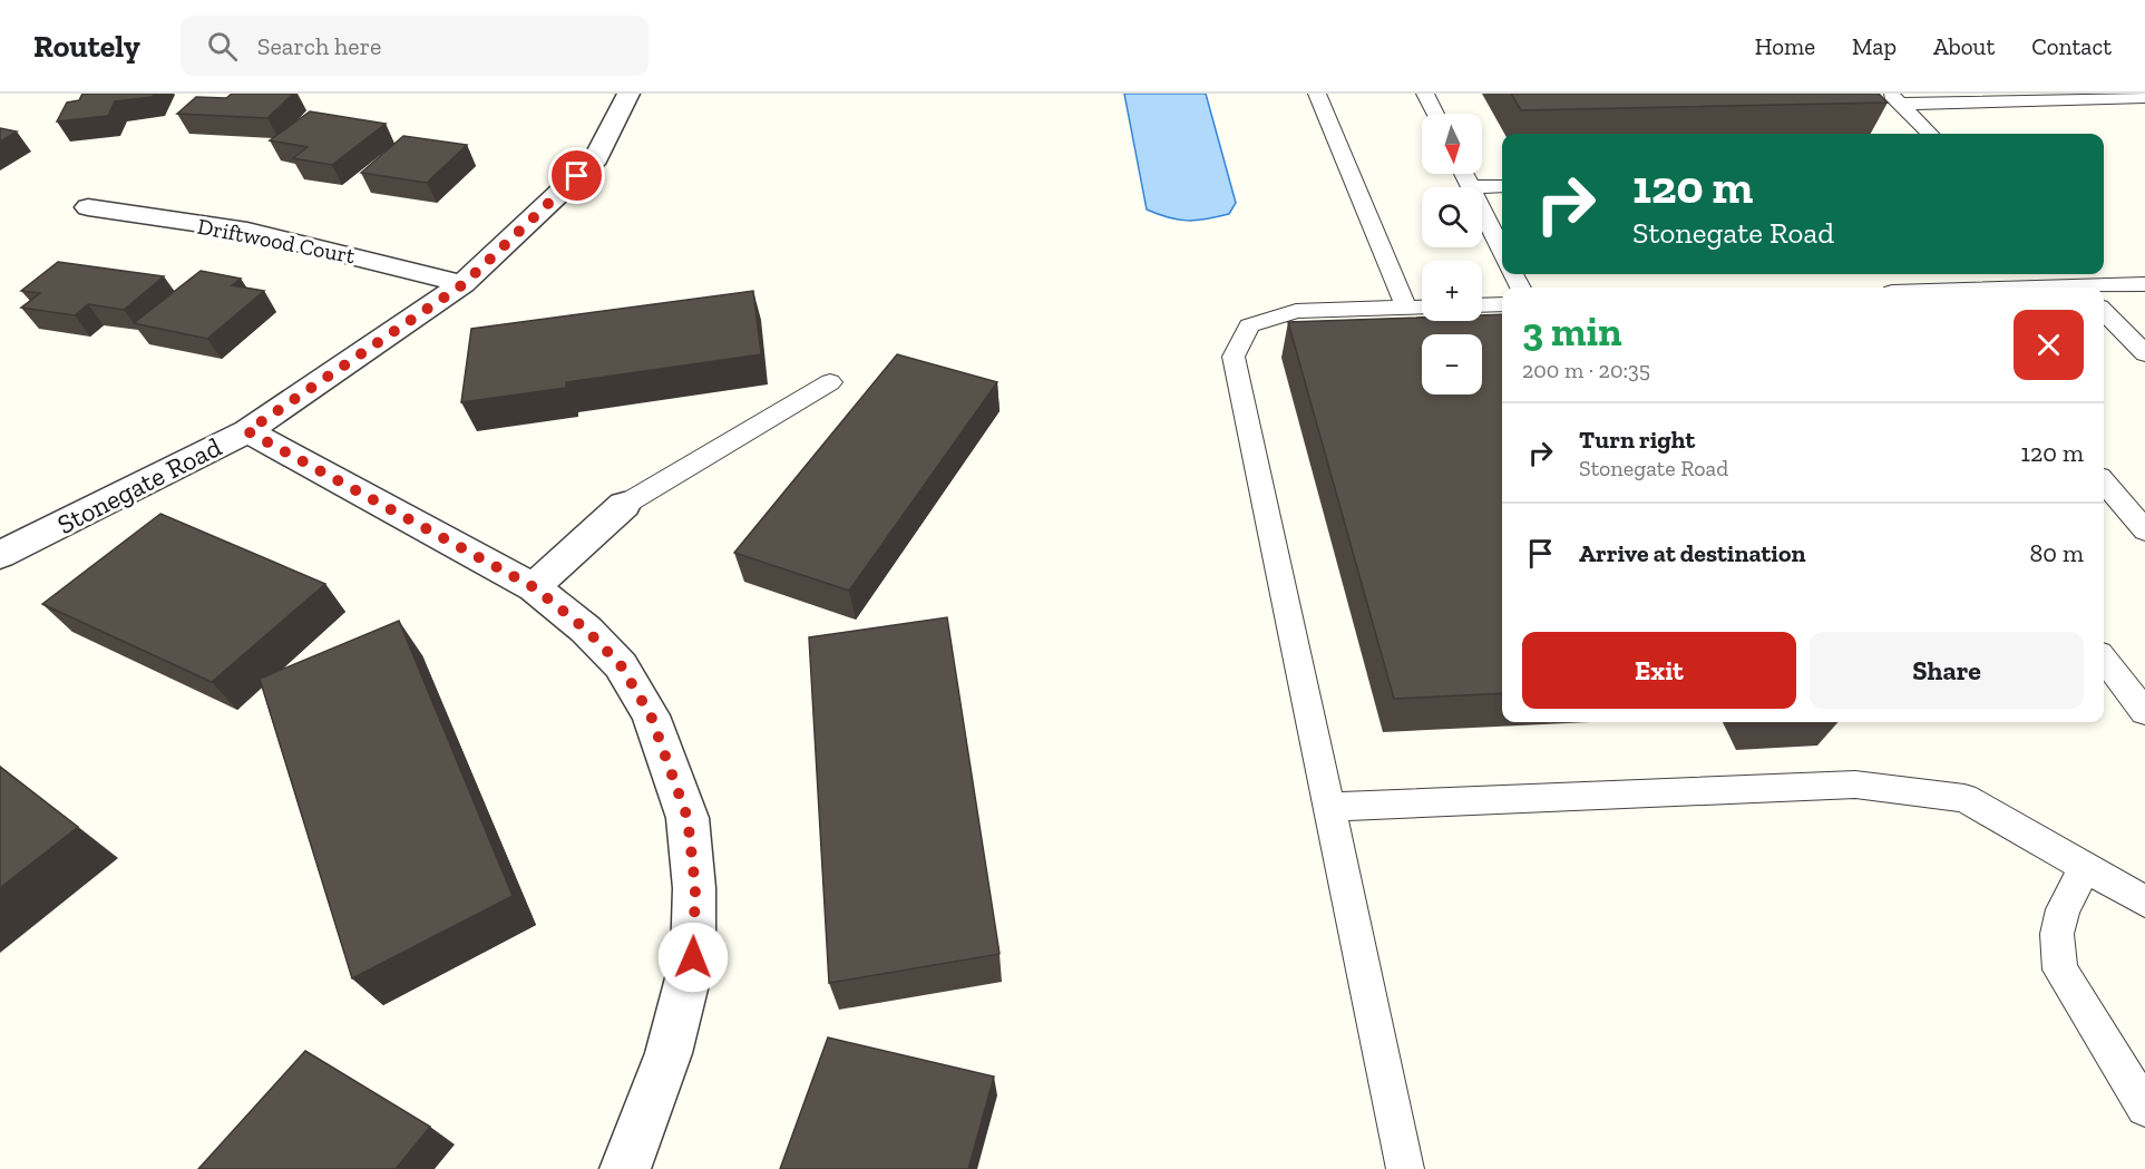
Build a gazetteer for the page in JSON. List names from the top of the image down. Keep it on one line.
{"streets":{"street":["Driftwood Court","Stonegate Road"]},"crossings":[["Driftwood Court","Stonegate Road"]],"north":"bottom","page":{"header":"Routely","search":"Search here","nav":["Home","Map","About","Contact"],"map_buttons":["+","−"],"turn":["120 m","Stonegate Road"],"heading":["3 min","200 m · 20:35"],"list":[{"name":"Turn right","note":"Stonegate Road","value":"120 m"},{"name":"Arrive at destination","value":"80 m"}],"buttons":["Exit","Share"]}}
